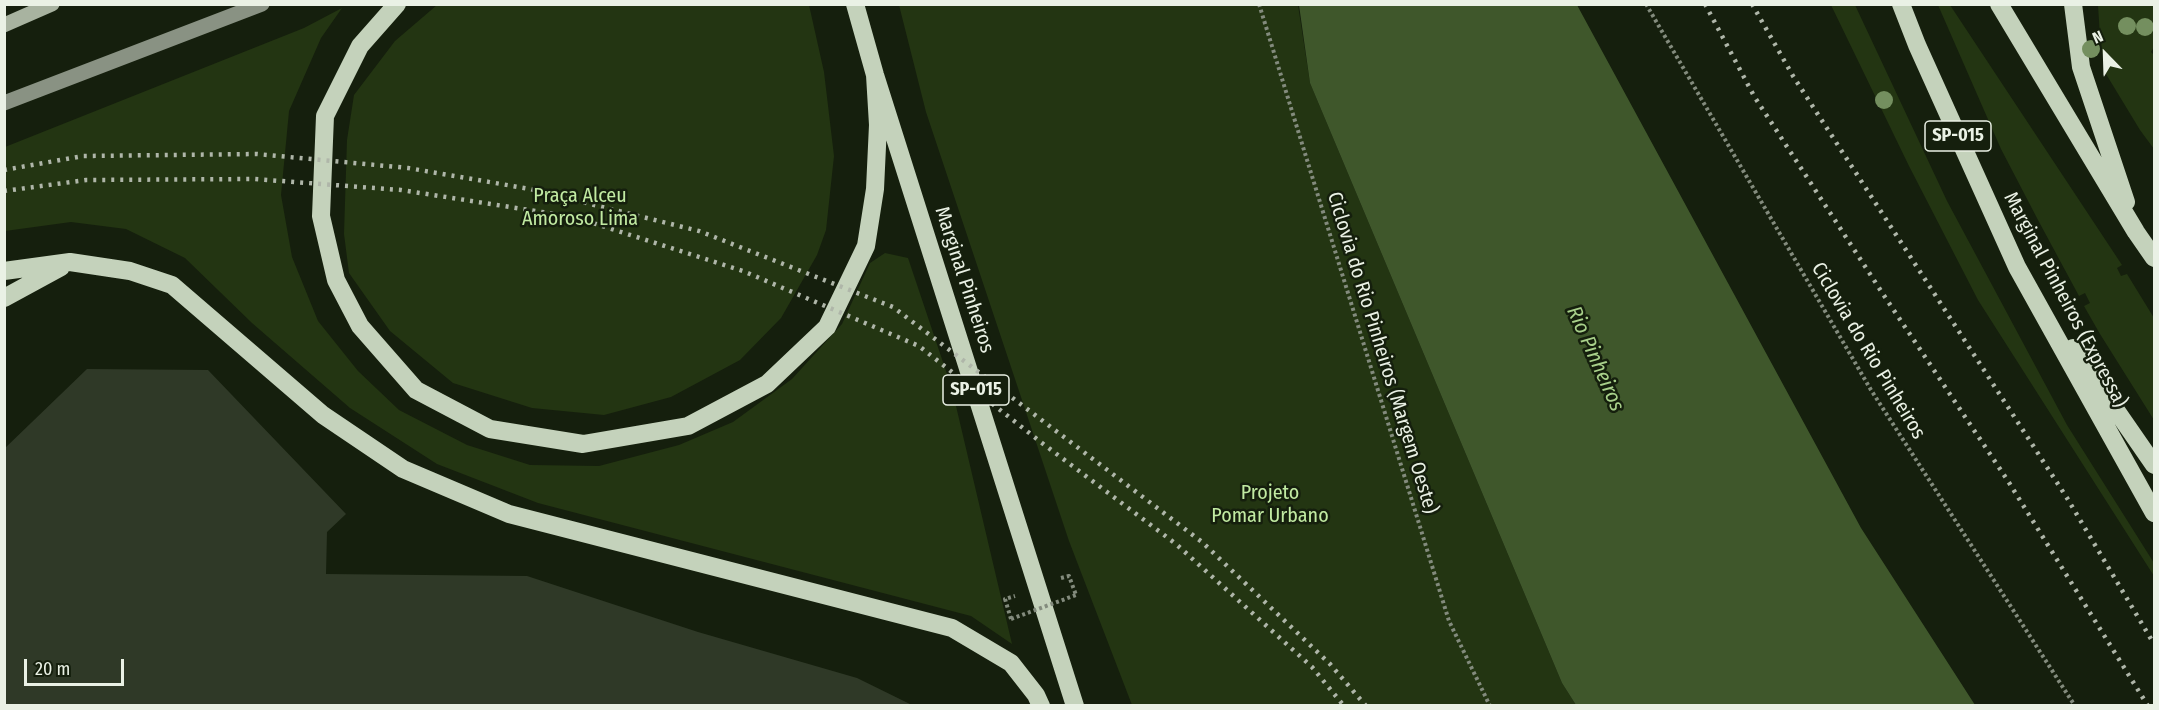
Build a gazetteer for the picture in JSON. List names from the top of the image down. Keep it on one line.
{"streets":{"highway":["SP-015","Marginal Pinheiros","Marginal Pinheiros (Expressa)"],"path":["Ciclovia do Rio Pinheiros","Ciclovia do Rio Pinheiros (Margem Oeste)"]},"water":["Rio Pinheiros"],"parks":["Praça Alceu Amoroso Lima","Projeto Pomar Urbano"],"scale_bar":"20 m","north":"top left"}
